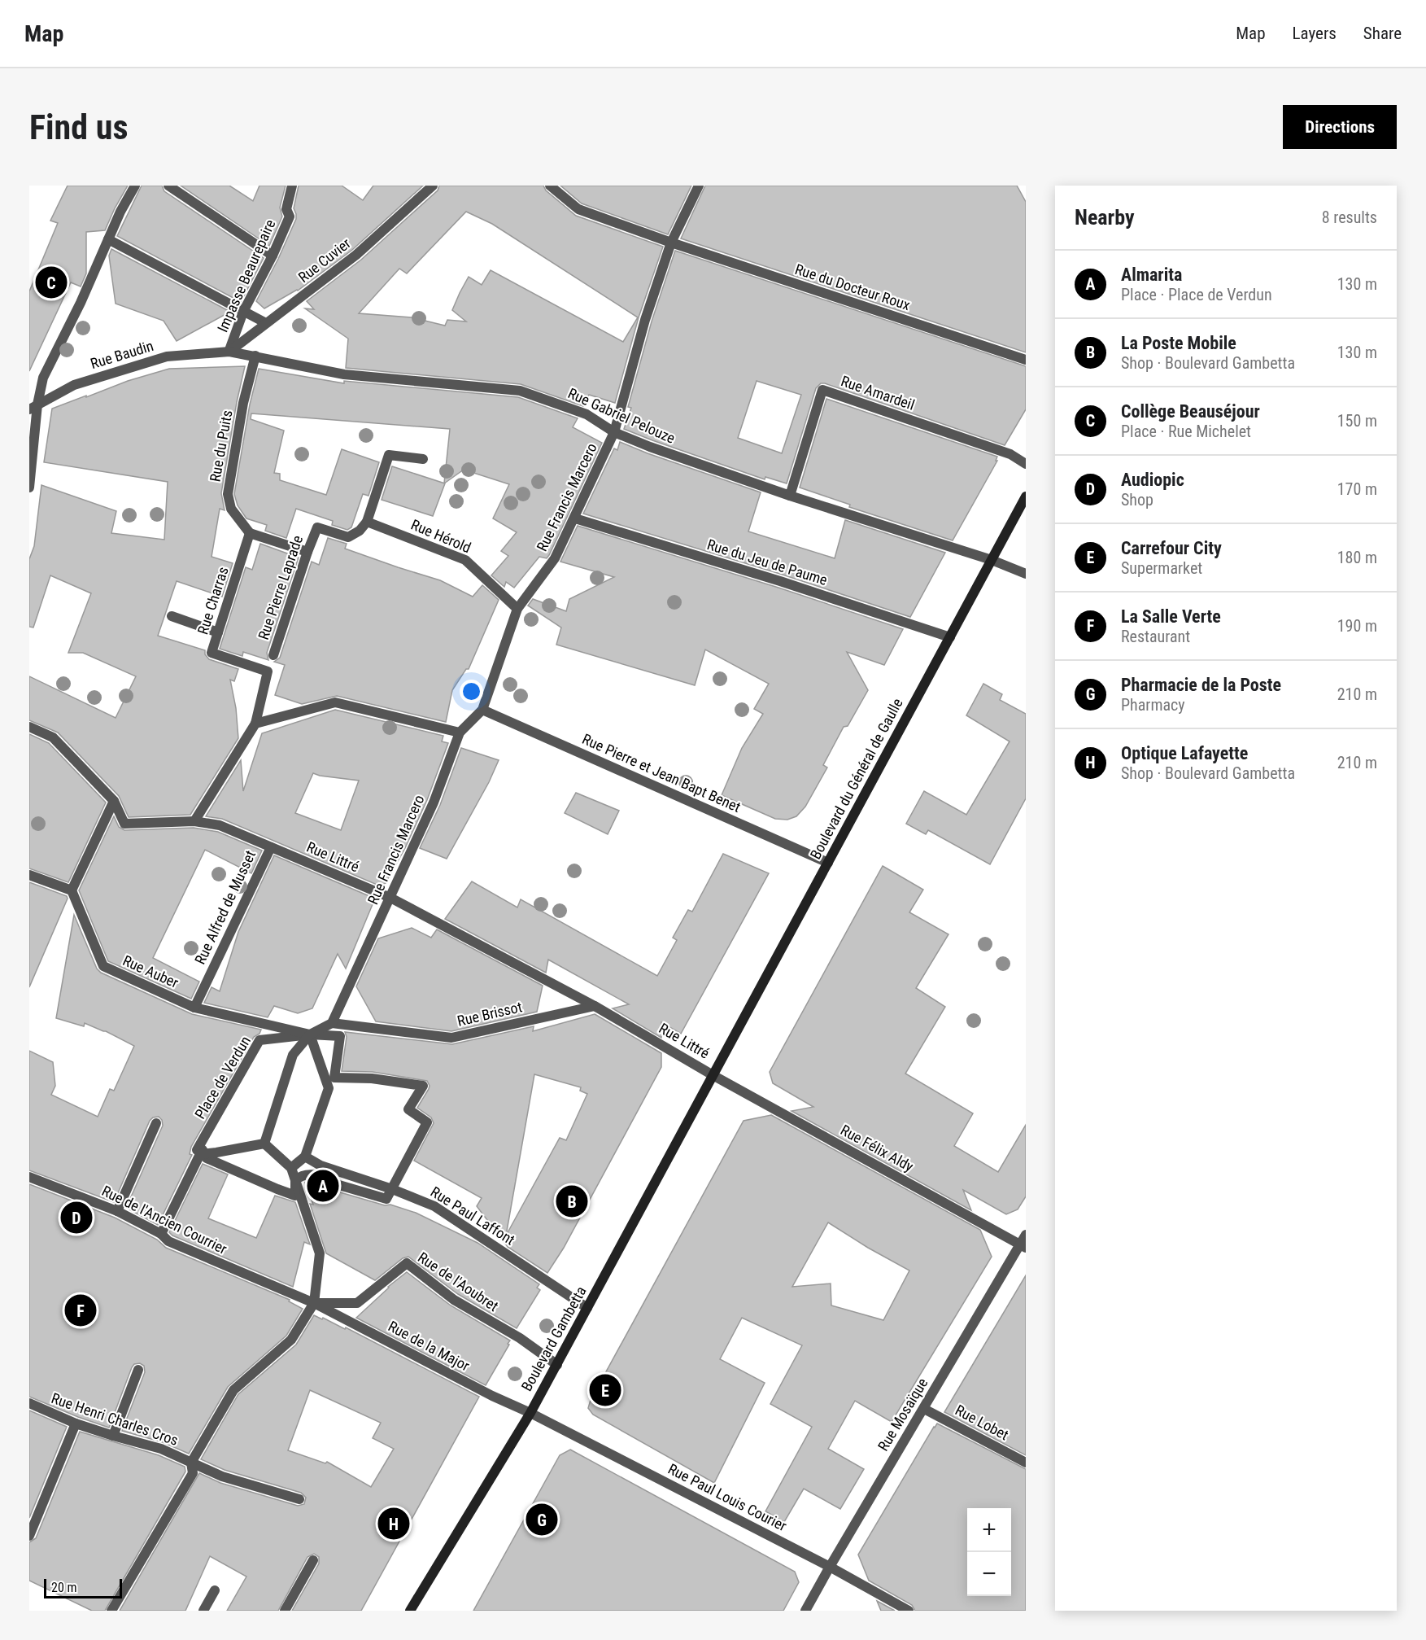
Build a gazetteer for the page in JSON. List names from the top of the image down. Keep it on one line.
{"streets":{"main road":["Boulevard du Général de Gaulle","Boulevard Gambetta"],"street":["Rue Cuvier","Impasse Beaurepaire","Rue du Docteur Roux","Rue Baudin","Rue Amardeil","Rue Gabriel Pelouze","Rue du Puits","Rue Francis Marcero","Rue Hérold","Rue du Jeu de Paume","Rue Pierre Laprade","Rue Charras","Rue Pierre et Jean Bapt Benet","Rue Littré","Rue Alfred de Musset","Rue Auber","Rue Brissot","Place de Verdun","Rue Félix Aldy","Rue Paul Laffont","Rue de l'Ancien Courrier","Rue de l'Aoubret","Rue de la Major","Rue Mosaïque","Rue Henri Charles Cros","Rue Lobet","Rue Paul Louis Courier"]},"crossings":[["Rue Cuvier","Impasse Beaurepaire"],["Rue Cuvier","Rue Baudin"],["Rue Cuvier","Rue Gabriel Pelouze"],["Impasse Beaurepaire","Rue Baudin"],["Impasse Beaurepaire","Rue Gabriel Pelouze"],["Rue du Docteur Roux","Rue Francis Marcero"],["Rue Baudin","Rue Gabriel Pelouze"],["Rue Amardeil","Rue Gabriel Pelouze"],["Rue Gabriel Pelouze","Rue du Puits"],["Rue Gabriel Pelouze","Rue Francis Marcero"],["Rue Gabriel Pelouze","Boulevard du Général de Gaulle"],["Rue du Puits","Rue Charras"],["Rue Francis Marcero","Rue Hérold"],["Rue Francis Marcero","Rue du Jeu de Paume"],["Rue Francis Marcero","Rue Pierre et Jean Bapt Benet"],["Rue Francis Marcero","Rue Littré"],["Rue Francis Marcero","Rue Brissot"],["Rue Hérold","Rue Pierre Laprade"],["Rue du Jeu de Paume","Boulevard du Général de Gaulle"],["Rue Charras","Rue Littré"],["Rue Pierre et Jean Bapt Benet","Boulevard du Général de Gaulle"],["Boulevard du Général de Gaulle","Rue Littré"],["Boulevard du Général de Gaulle","Rue Félix Aldy"],["Boulevard du Général de Gaulle","Boulevard Gambetta"],["Rue Littré","Rue Alfred de Musset"],["Rue Littré","Rue Brissot"],["Rue Littré","Rue Félix Aldy"],["Rue Littré","Boulevard Gambetta"],["Rue Alfred de Musset","Rue Auber"],["Rue Auber","Place de Verdun"],["Place de Verdun","Rue Paul Laffont"],["Rue Félix Aldy","Boulevard Gambetta"],["Rue Félix Aldy","Rue Mosaïque"],["Rue Paul Laffont","Boulevard Gambetta"],["Rue de l'Ancien Courrier","Rue de l'Aoubret"],["Rue de l'Ancien Courrier","Rue de la Major"],["Rue de l'Aoubret","Boulevard Gambetta"],["Rue de l'Aoubret","Rue de la Major"],["Boulevard Gambetta","Rue de la Major"],["Boulevard Gambetta","Rue Paul Louis Courier"],["Rue de la Major","Rue Paul Louis Courier"],["Rue Mosaïque","Rue Lobet"],["Rue Mosaïque","Rue Paul Louis Courier"]],"scale_bar":"20 m","page":{"header":"Map","nav":["Map","Layers","Share"],"buttons":"Directions","title":"Find us","heading":["Nearby","8 results"],"list":[{"mark":"A","name":"Almarita","note":"Place · Place de Verdun","value":"130 m"},{"mark":"B","name":"La Poste Mobile","note":"Shop · Boulevard Gambetta","value":"130 m"},{"mark":"C","name":"Collège Beauséjour","note":"Place · Rue Michelet","value":"150 m"},{"mark":"D","name":"Audiopic","note":"Shop","value":"170 m"},{"mark":"E","name":"Carrefour City","note":"Supermarket","value":"180 m"},{"mark":"F","name":"La Salle Verte","note":"Restaurant","value":"190 m"},{"mark":"G","name":"Pharmacie de la Poste","note":"Pharmacy","value":"210 m"},{"mark":"H","name":"Optique Lafayette","note":"Shop · Boulevard Gambetta","value":"210 m"}],"pins":["C","A","B","D","F","E","G","H"],"map_buttons":["+","−"],"scale":"20 m"}}
